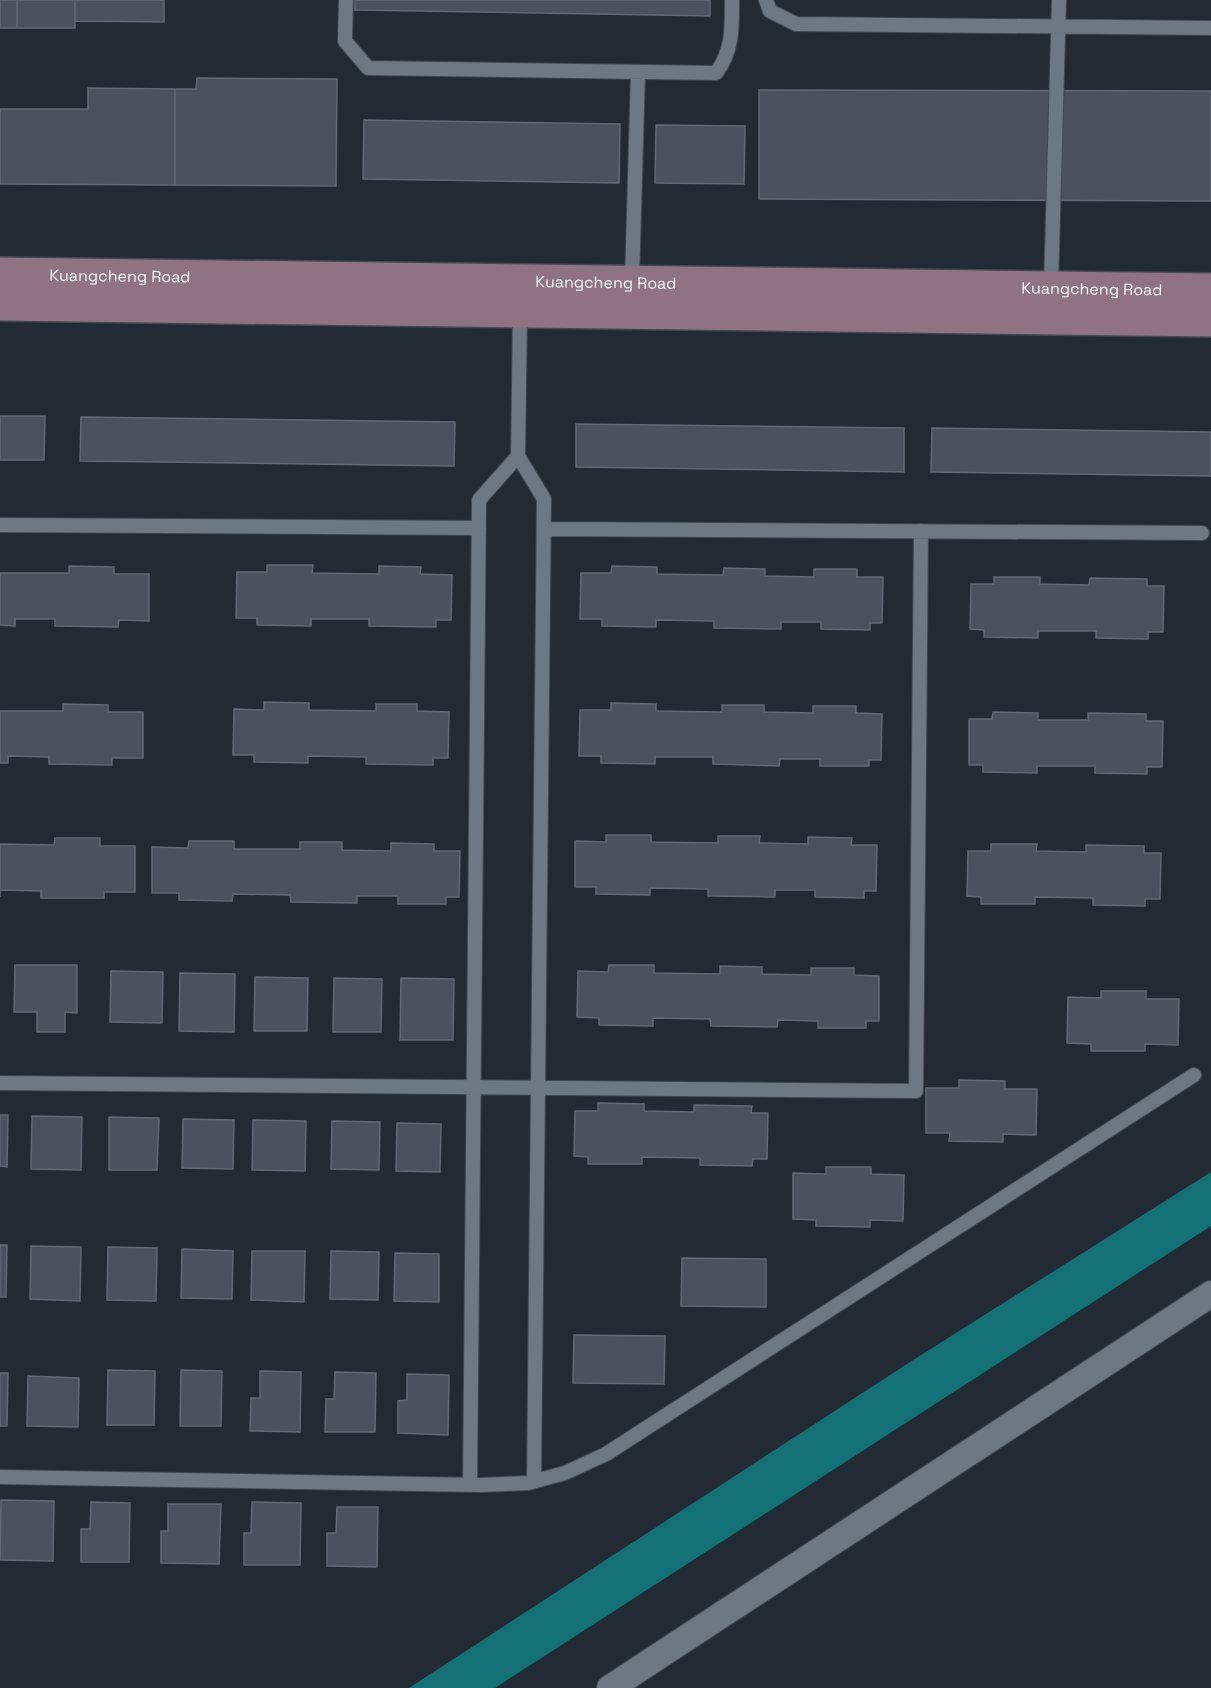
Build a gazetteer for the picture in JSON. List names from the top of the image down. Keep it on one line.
{"streets":{"main road":["Kuangcheng Road"]}}
